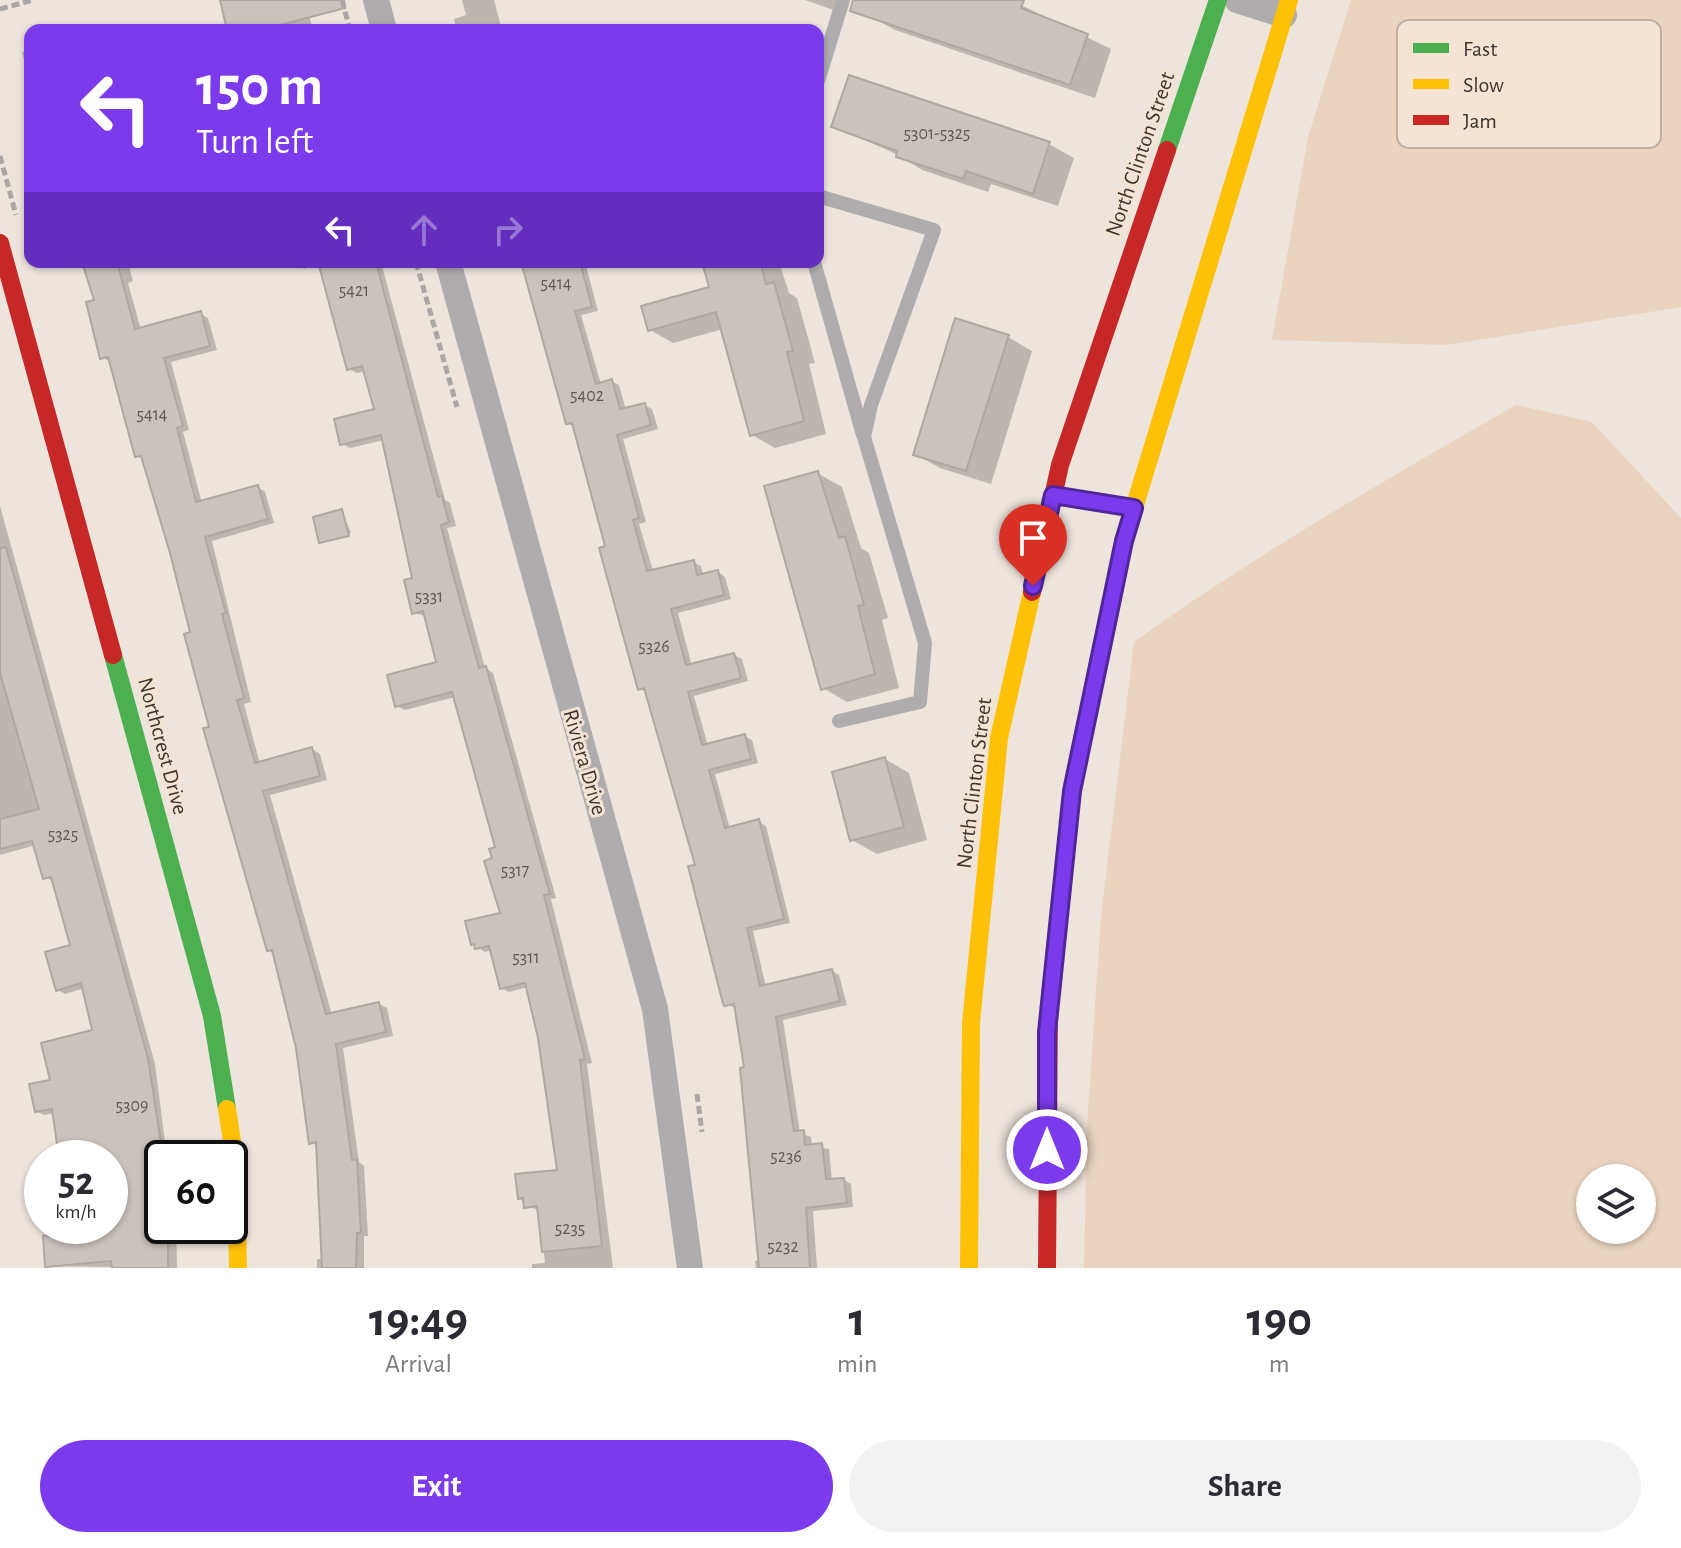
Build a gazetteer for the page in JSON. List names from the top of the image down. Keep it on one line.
{"streets":{"main road":["North Clinton Street","Northcrest Drive"],"street":["Riviera Drive"]},"house_numbers":["5301-5325","5414","5421","5402","5414","5331","5326","5325","5317","5311","5309","5236","5235","5232"],"legend":["Fast","Slow","Jam"],"page":{"turn":["150 m","Turn left"],"speed":"52 km/h","limit":"60","eta":["19:49","Arrival","1","min","190","m"],"buttons":["Exit","Share"]}}
